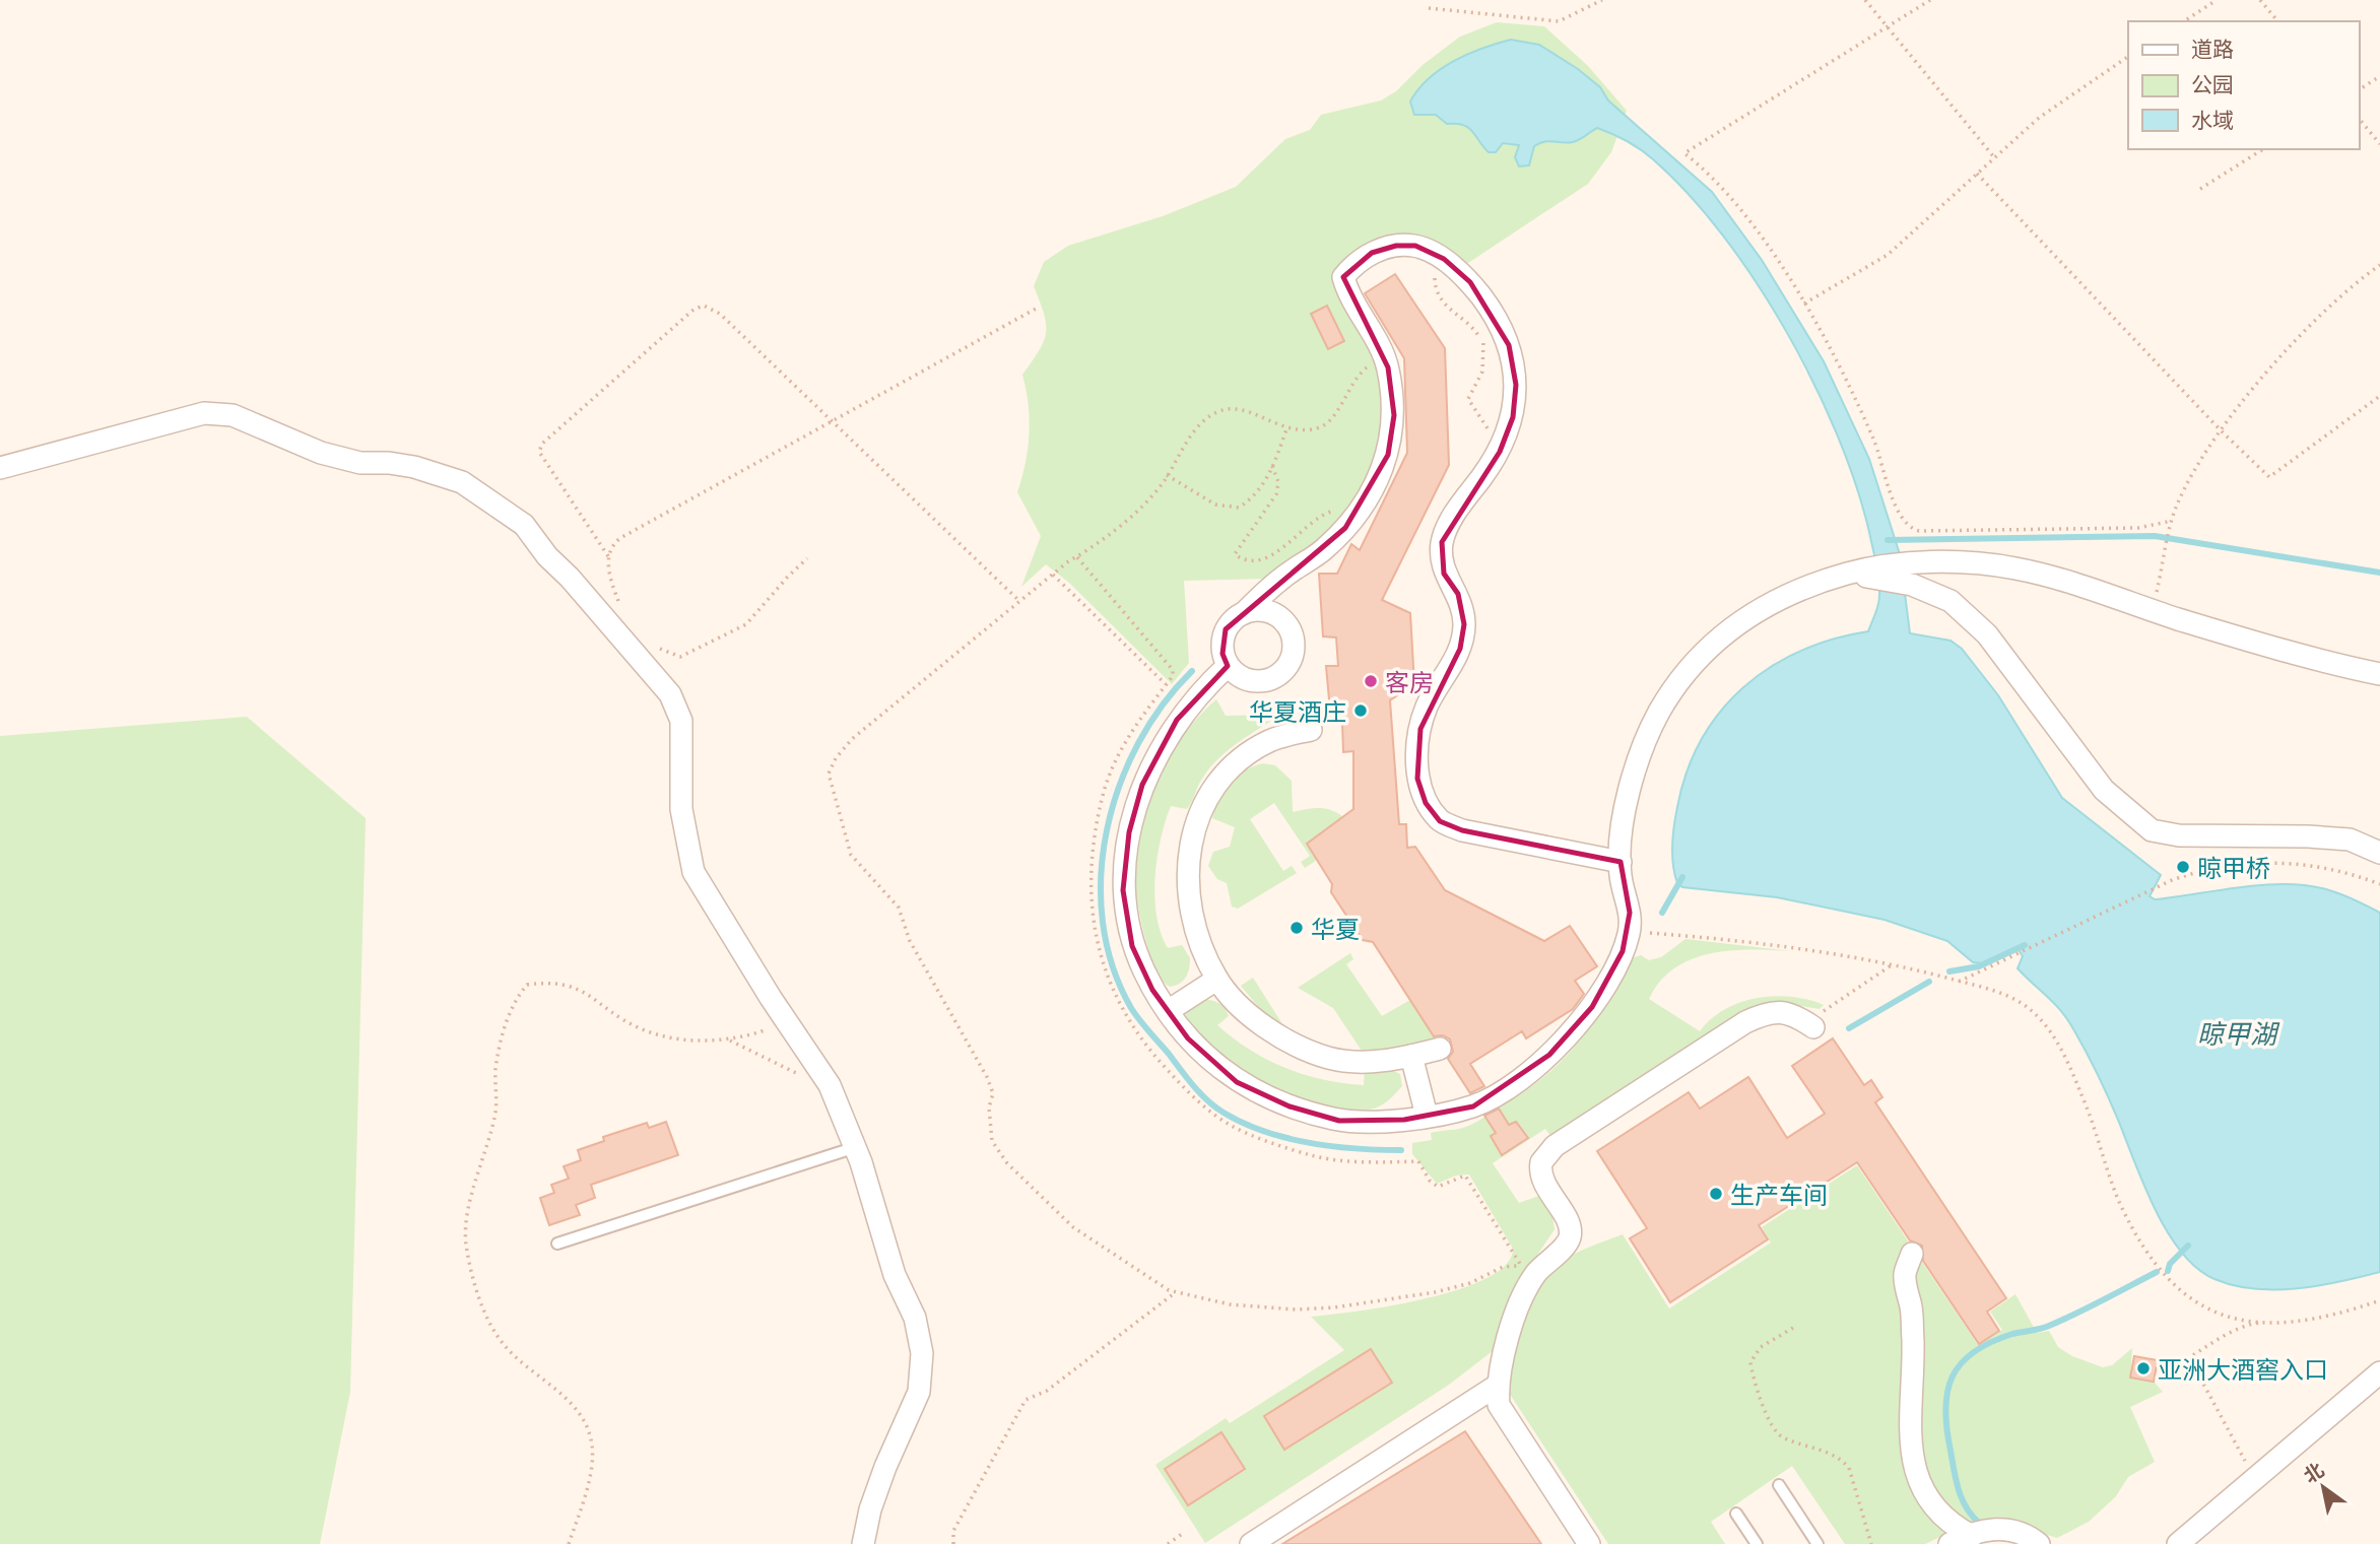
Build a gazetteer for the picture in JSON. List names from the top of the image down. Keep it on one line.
{"water":["晾甲湖"],"places":["客房","华夏酒庄","晾甲桥","华夏","生产车间","亚洲大酒窖入口"],"legend":["道路","公园","水域"],"north":"top left"}
